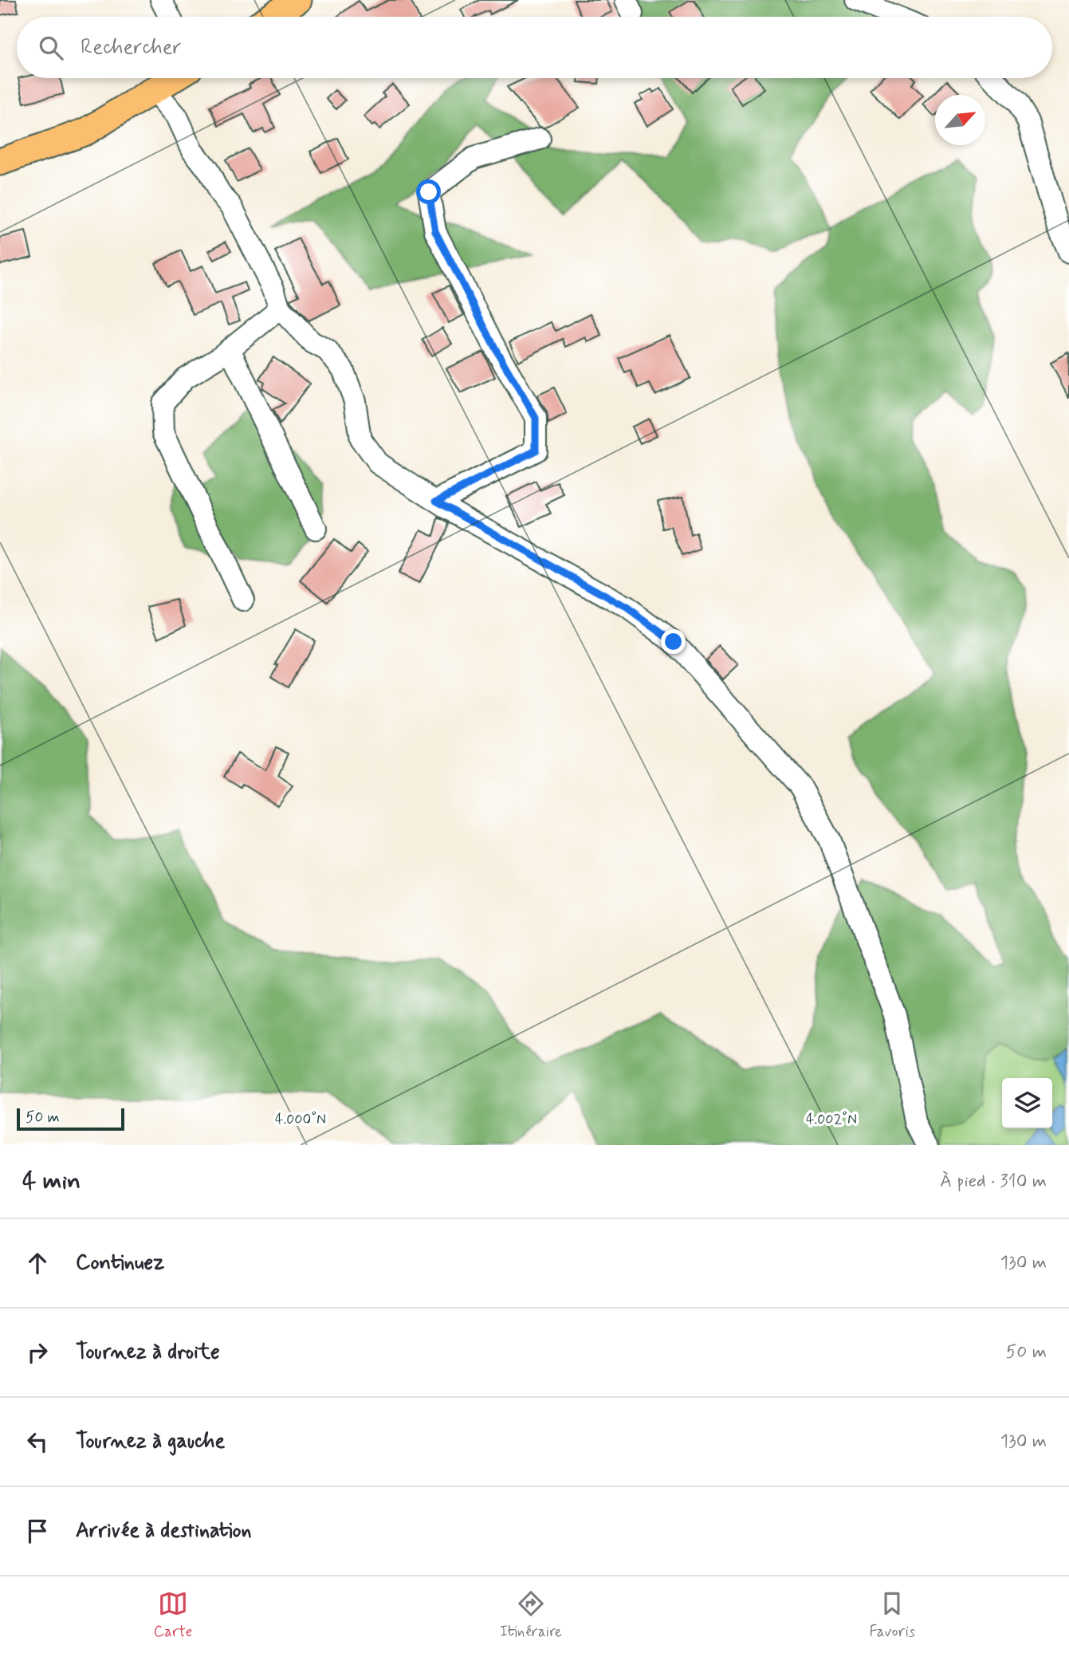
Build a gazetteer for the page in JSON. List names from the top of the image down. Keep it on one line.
{"scale_bar":"50 m","north":"top right","page":{"search":"Rechercher","scale":"50 m","heading":["4 min","À pied · 310 m"],"list":[["Continuez","130 m"],["Tournez à droite","50 m"],["Tournez à gauche","130 m"],"Arrivée à destination"],"nav":["Carte","Itinéraire","Favoris"]},"coordinates":["4.000°N","4.002°N"]}
